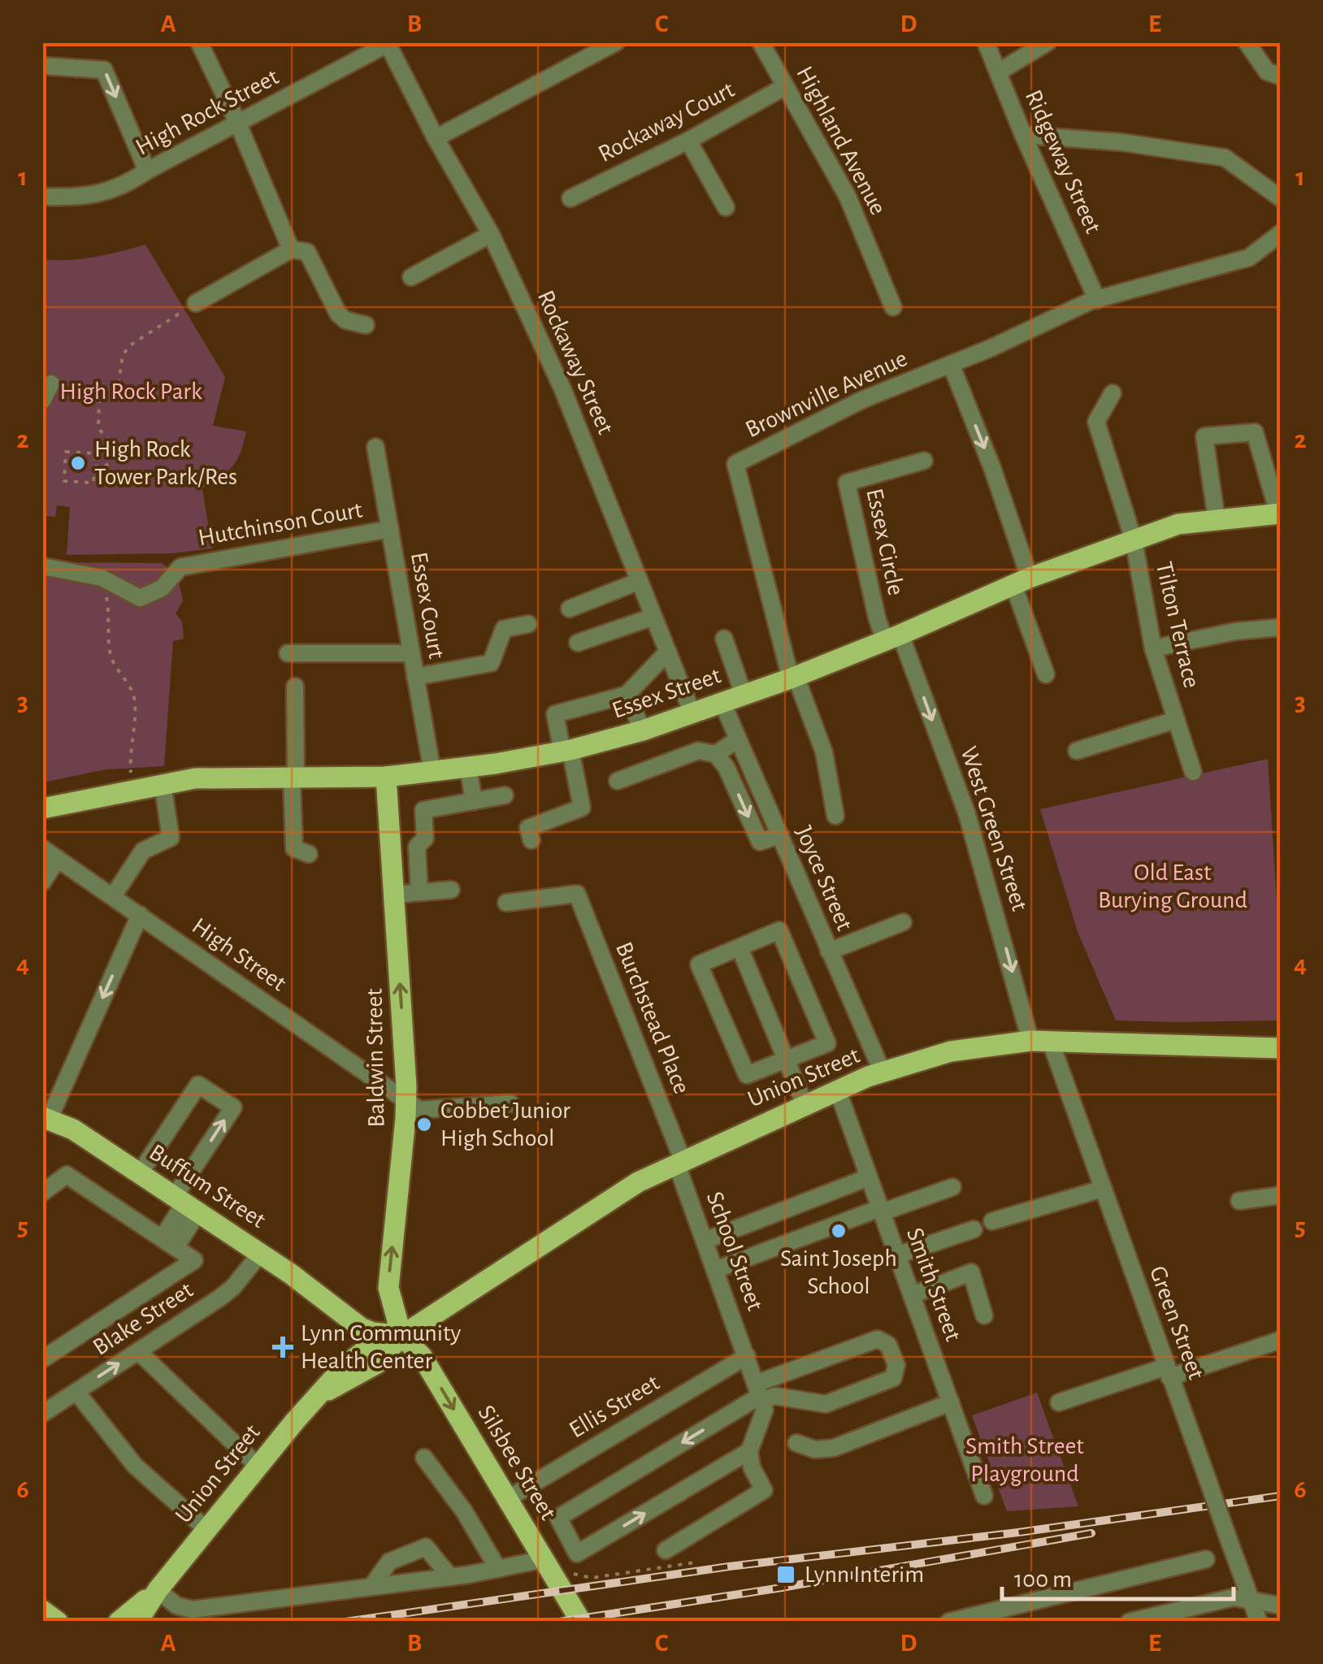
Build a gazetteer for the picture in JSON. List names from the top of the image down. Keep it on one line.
{"streets":{"main road":["Essex Street","Baldwin Street","Union Street","Buffum Street","Silsbee Street"],"street":["High Rock Street","Rockaway Court","Highland Avenue","Ridgeway Street","Rockaway Street","Brownville Avenue","Hutchinson Court","Essex Circle","Essex Court","Tilton Terrace","West Green Street","Joyce Street","High Street","Burchstead Place","School Street","Smith Street","Blake Street","Green Street","Ellis Street"]},"crossings":[["High Rock Street","Rockaway Street"],["Rockaway Court","Highland Avenue"],["Ridgeway Street","Brownville Avenue"],["Rockaway Street","Essex Street"],["Brownville Avenue","Essex Street"],["Hutchinson Court","Essex Court"],["Essex Circle","Essex Street"],["Essex Circle","West Green Street"],["Essex Court","Essex Street"],["Tilton Terrace","Essex Street"],["Essex Street","West Green Street"],["Essex Street","Joyce Street"],["Essex Street","Baldwin Street"],["West Green Street","Union Street"],["West Green Street","Green Street"],["Joyce Street","Union Street"],["High Street","Baldwin Street"],["Burchstead Place","Union Street"],["Burchstead Place","School Street"],["Baldwin Street","Union Street"],["Baldwin Street","Buffum Street"],["Baldwin Street","Silsbee Street"],["Union Street","Buffum Street"],["Union Street","School Street"],["Union Street","Smith Street"],["Union Street","Green Street"],["Union Street","Silsbee Street"],["Buffum Street","Blake Street"],["Buffum Street","Silsbee Street"],["School Street","Ellis Street"],["Ellis Street","Silsbee Street"]],"one_way":["Baldwin Street","Silsbee Street"],"parks":["High Rock Park","Old East Burying Ground","Smith Street Playground"],"places":{"other":["High Rock Tower Park/Res","Cobbet Junior High School","Saint Joseph School"],"health":["Lynn Community Health Center"],"transit":["Lynn Interim"]},"scale_bar":"100 m","grid":{"columns":["A","B","C","D","E"],"rows":["1","2","3","4","5","6"]}}
